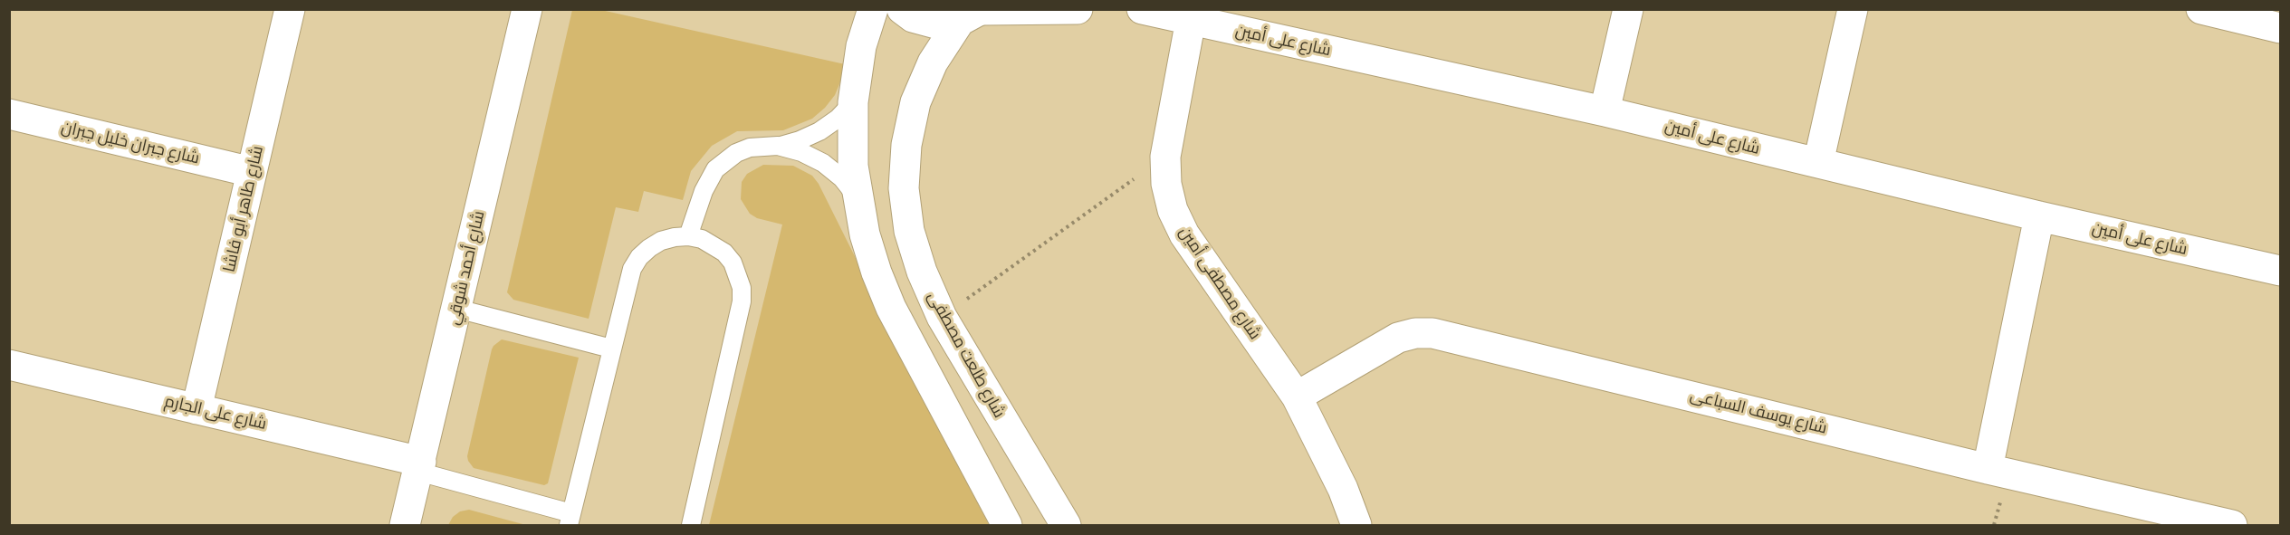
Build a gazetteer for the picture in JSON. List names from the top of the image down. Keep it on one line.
{"streets":{"street":["شارع على أمين","شارع جبران خليل جبران","شارع طاهر أبو فاشا","شارع أحمد شوقي","شارع مصطفى أمين","شارع طلعت مصطفى","شارع يوسف السباعى","شارع على الجارم"]},"crossings":[["شارع على أمين","شارع مصطفى أمين"],["شارع جبران خليل جبران","شارع طاهر أبو فاشا"],["شارع طاهر أبو فاشا","شارع على الجارم"],["شارع أحمد شوقي","شارع على الجارم"],["شارع مصطفى أمين","شارع يوسف السباعى"]]}
